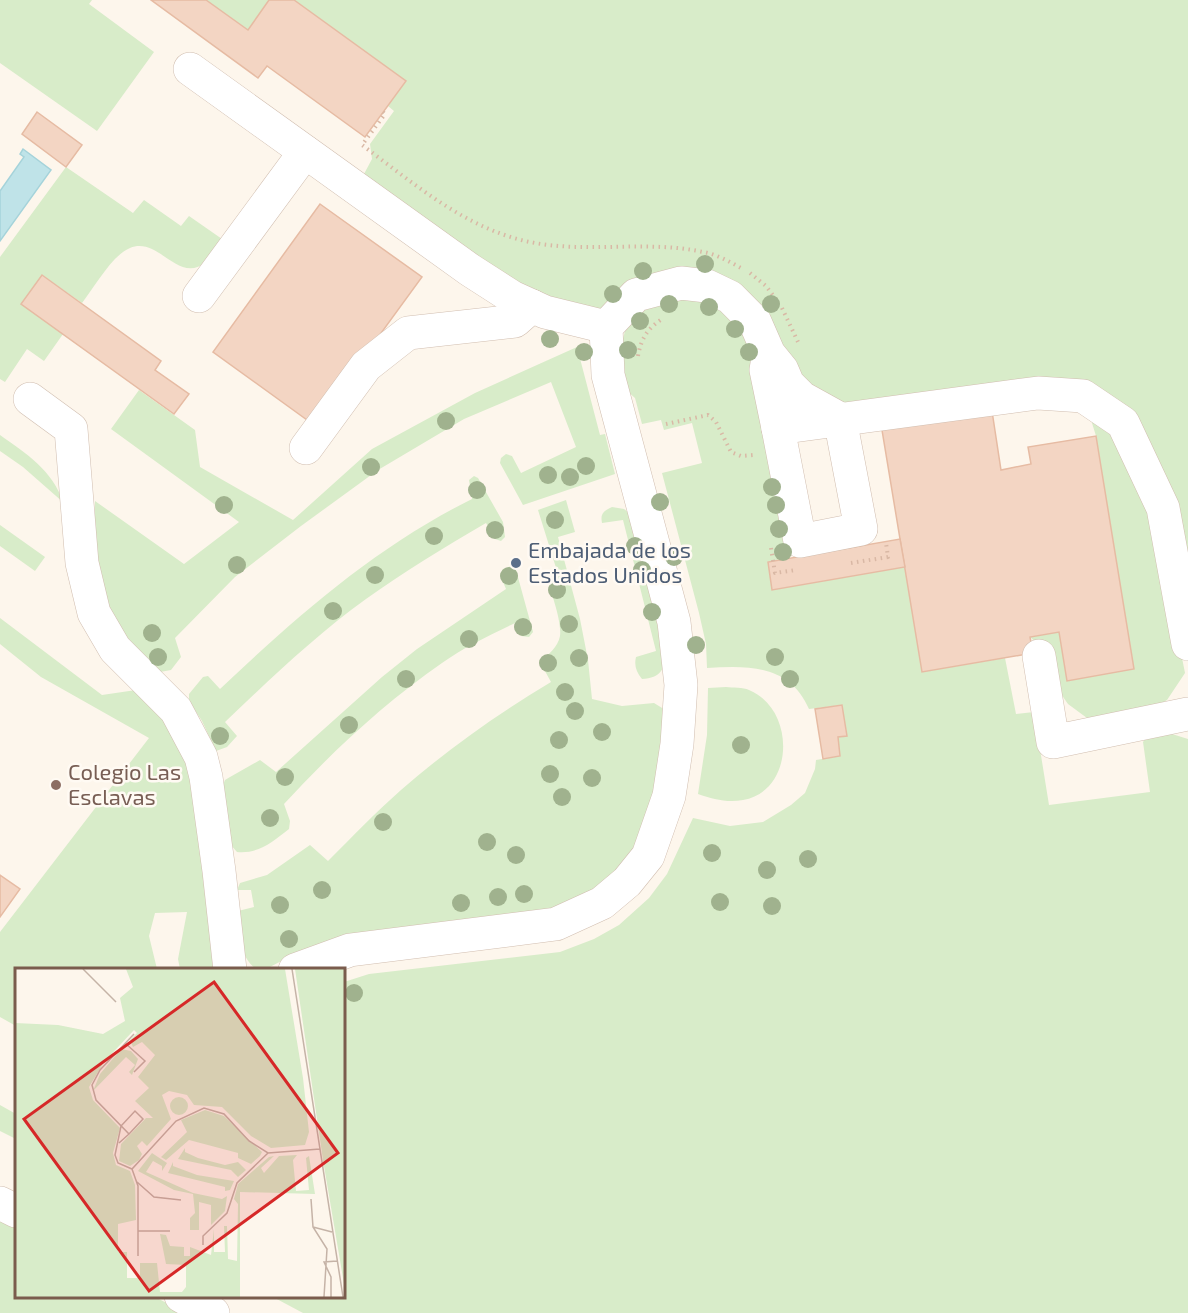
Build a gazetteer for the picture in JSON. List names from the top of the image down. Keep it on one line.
{"places":["Embajada de los Estados Unidos","Colegio Las Esclavas"]}
